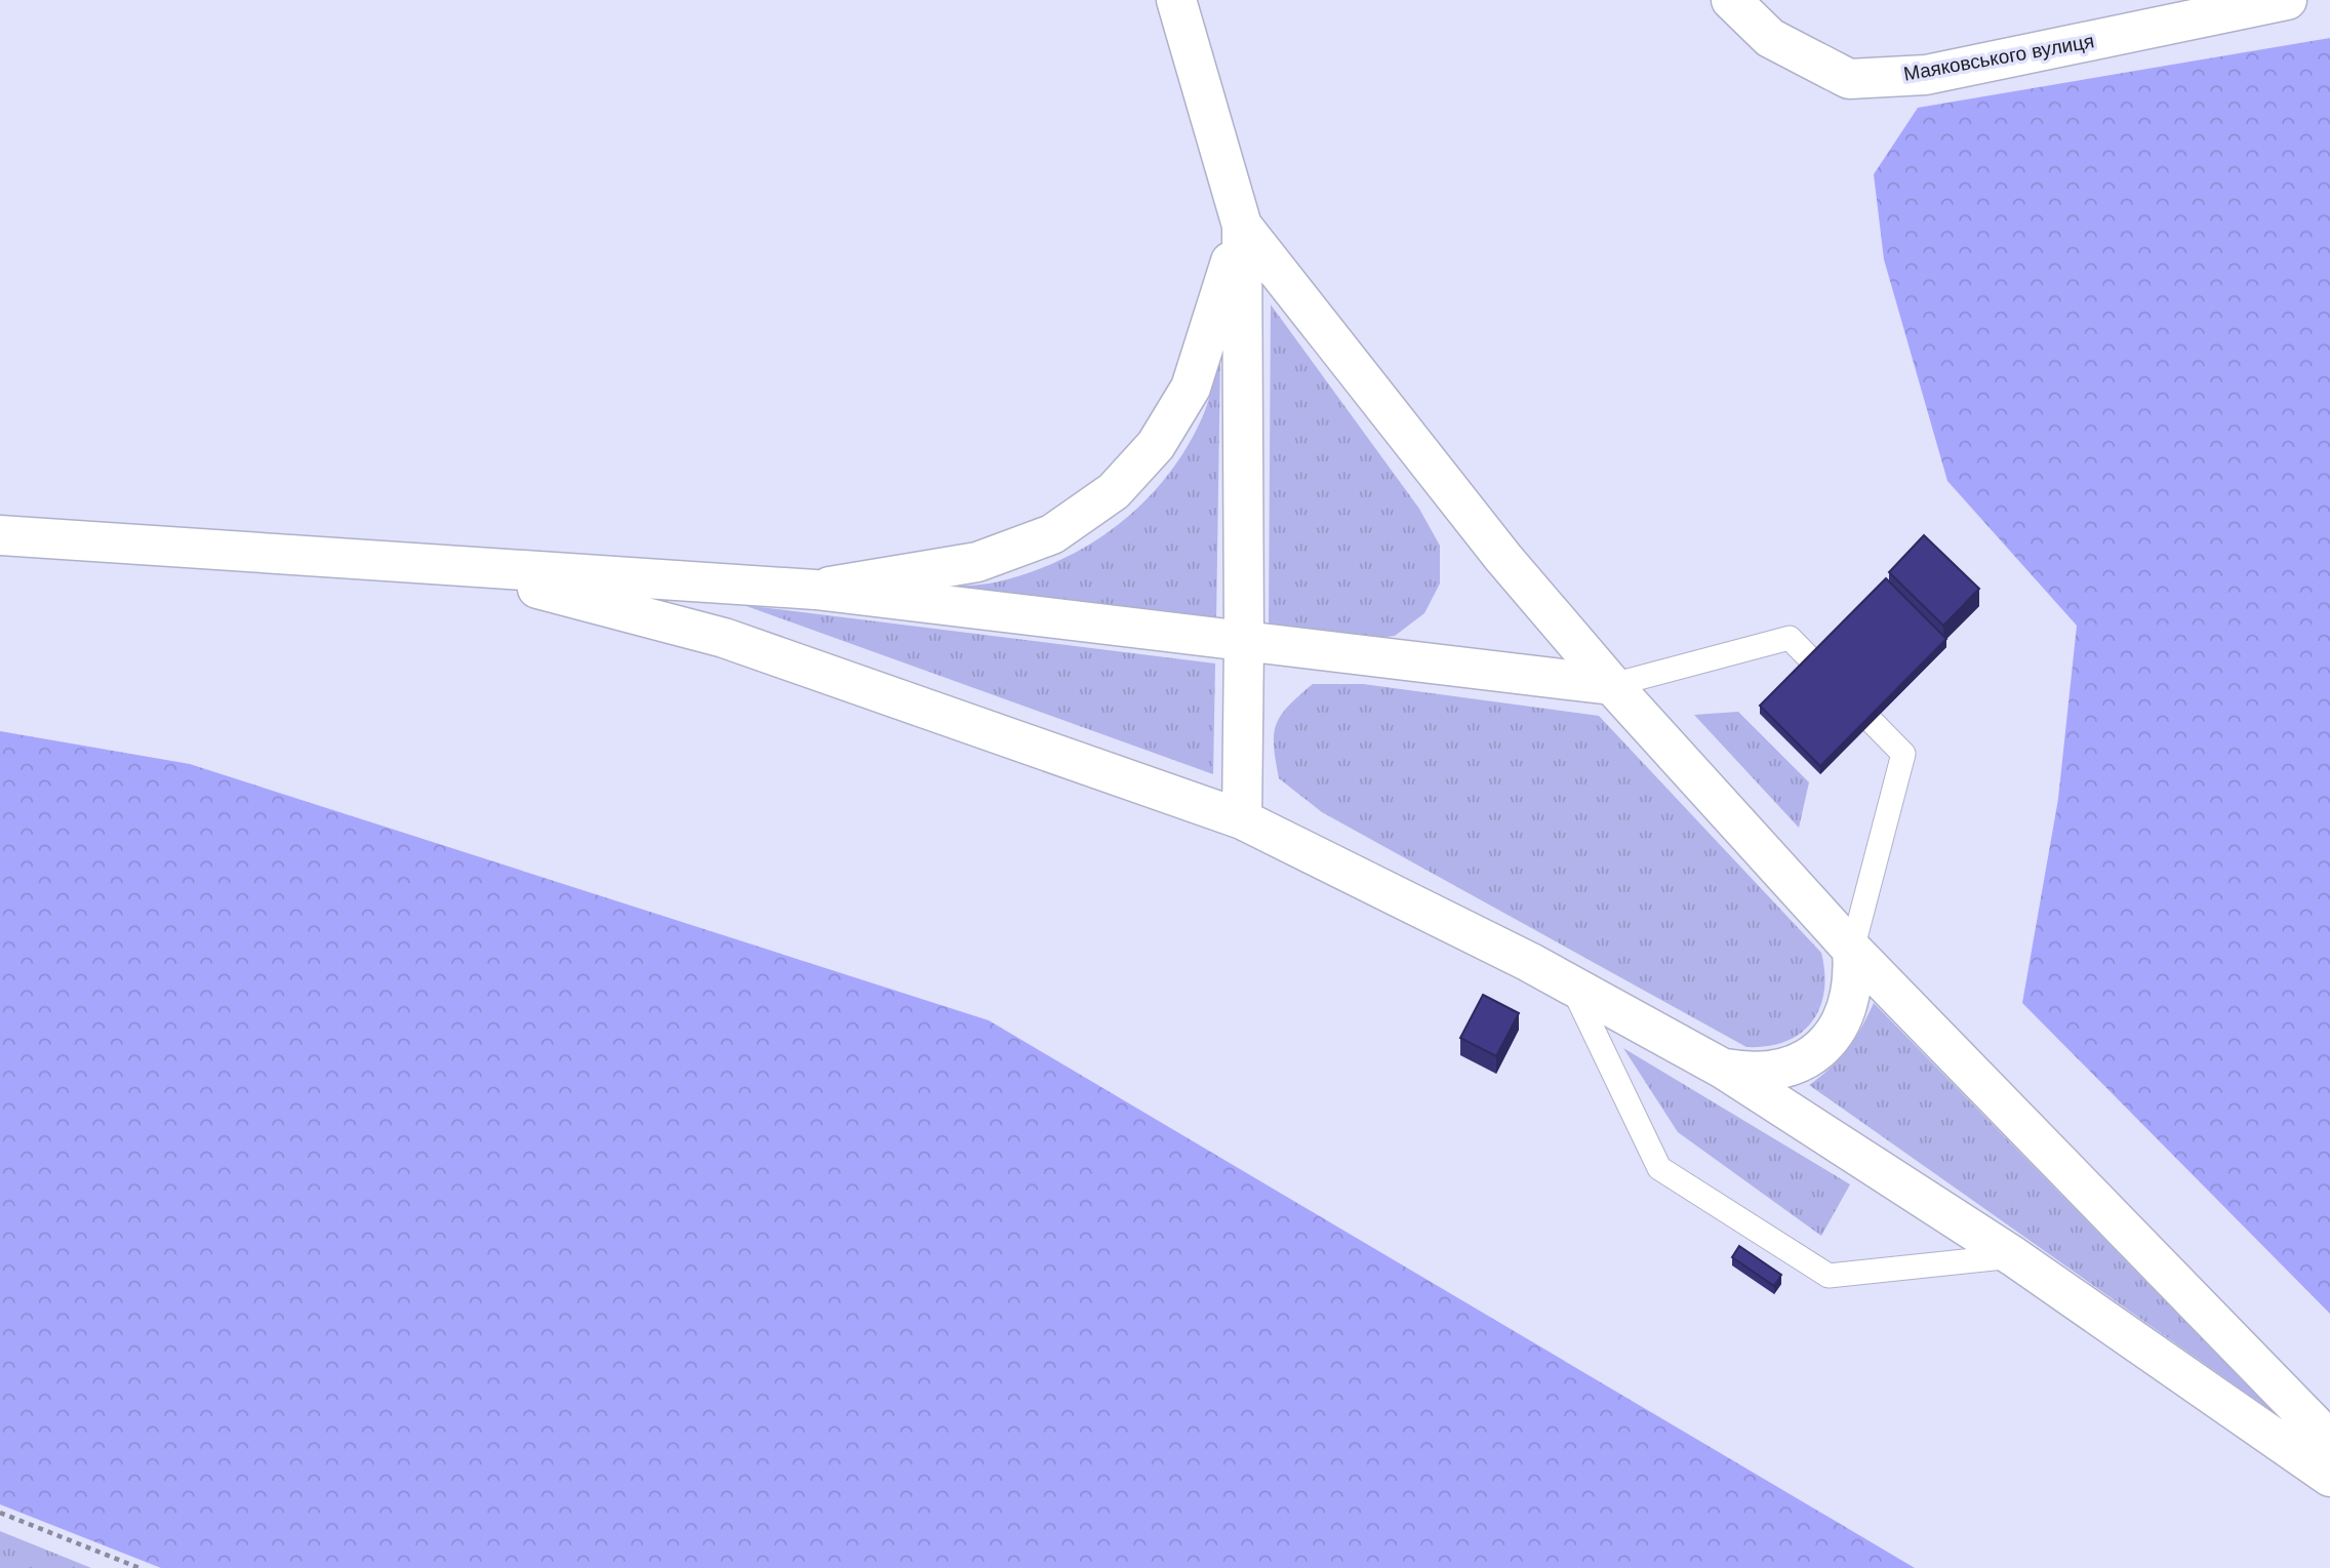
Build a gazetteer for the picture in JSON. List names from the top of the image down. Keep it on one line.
{"streets":{"main road":["Маяковського вулиця"]}}
